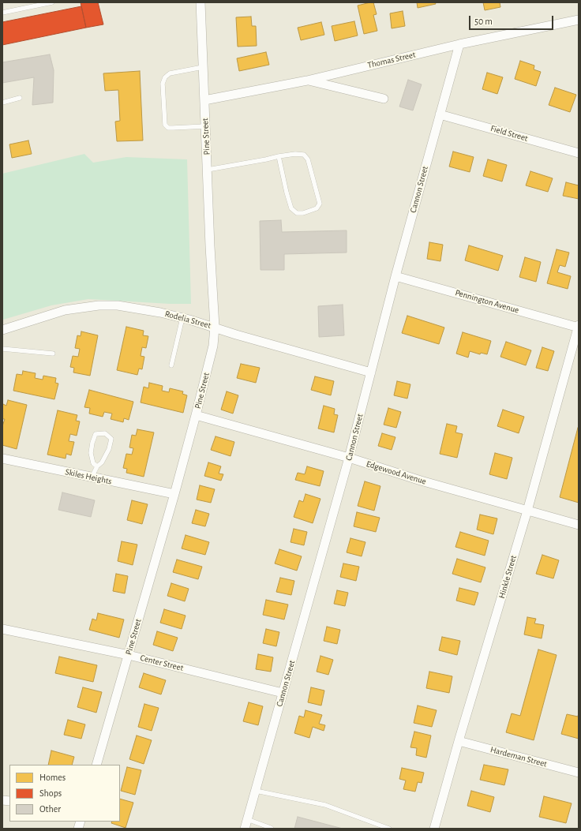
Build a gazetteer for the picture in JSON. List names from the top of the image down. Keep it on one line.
{"streets":{"street":["Thomas Street","Field Street","Pine Street","Cannon Street","Pennington Avenue","Rodelia Street","Edgewood Avenue","Skiles Heights","Hinkle Street","Center Street","Hardeman Street"]},"crossings":[["Thomas Street","Pine Street"],["Thomas Street","Cannon Street"],["Field Street","Cannon Street"],["Pine Street","Rodelia Street"],["Pine Street","Edgewood Avenue"],["Pine Street","Skiles Heights"],["Pine Street","Center Street"],["Cannon Street","Pennington Avenue"],["Cannon Street","Rodelia Street"],["Cannon Street","Edgewood Avenue"],["Cannon Street","Center Street"],["Pennington Avenue","Hinkle Street"],["Edgewood Avenue","Hinkle Street"],["Hinkle Street","Hardeman Street"]],"legend":["Homes","Shops","Other"],"scale_bar":"50 m"}
